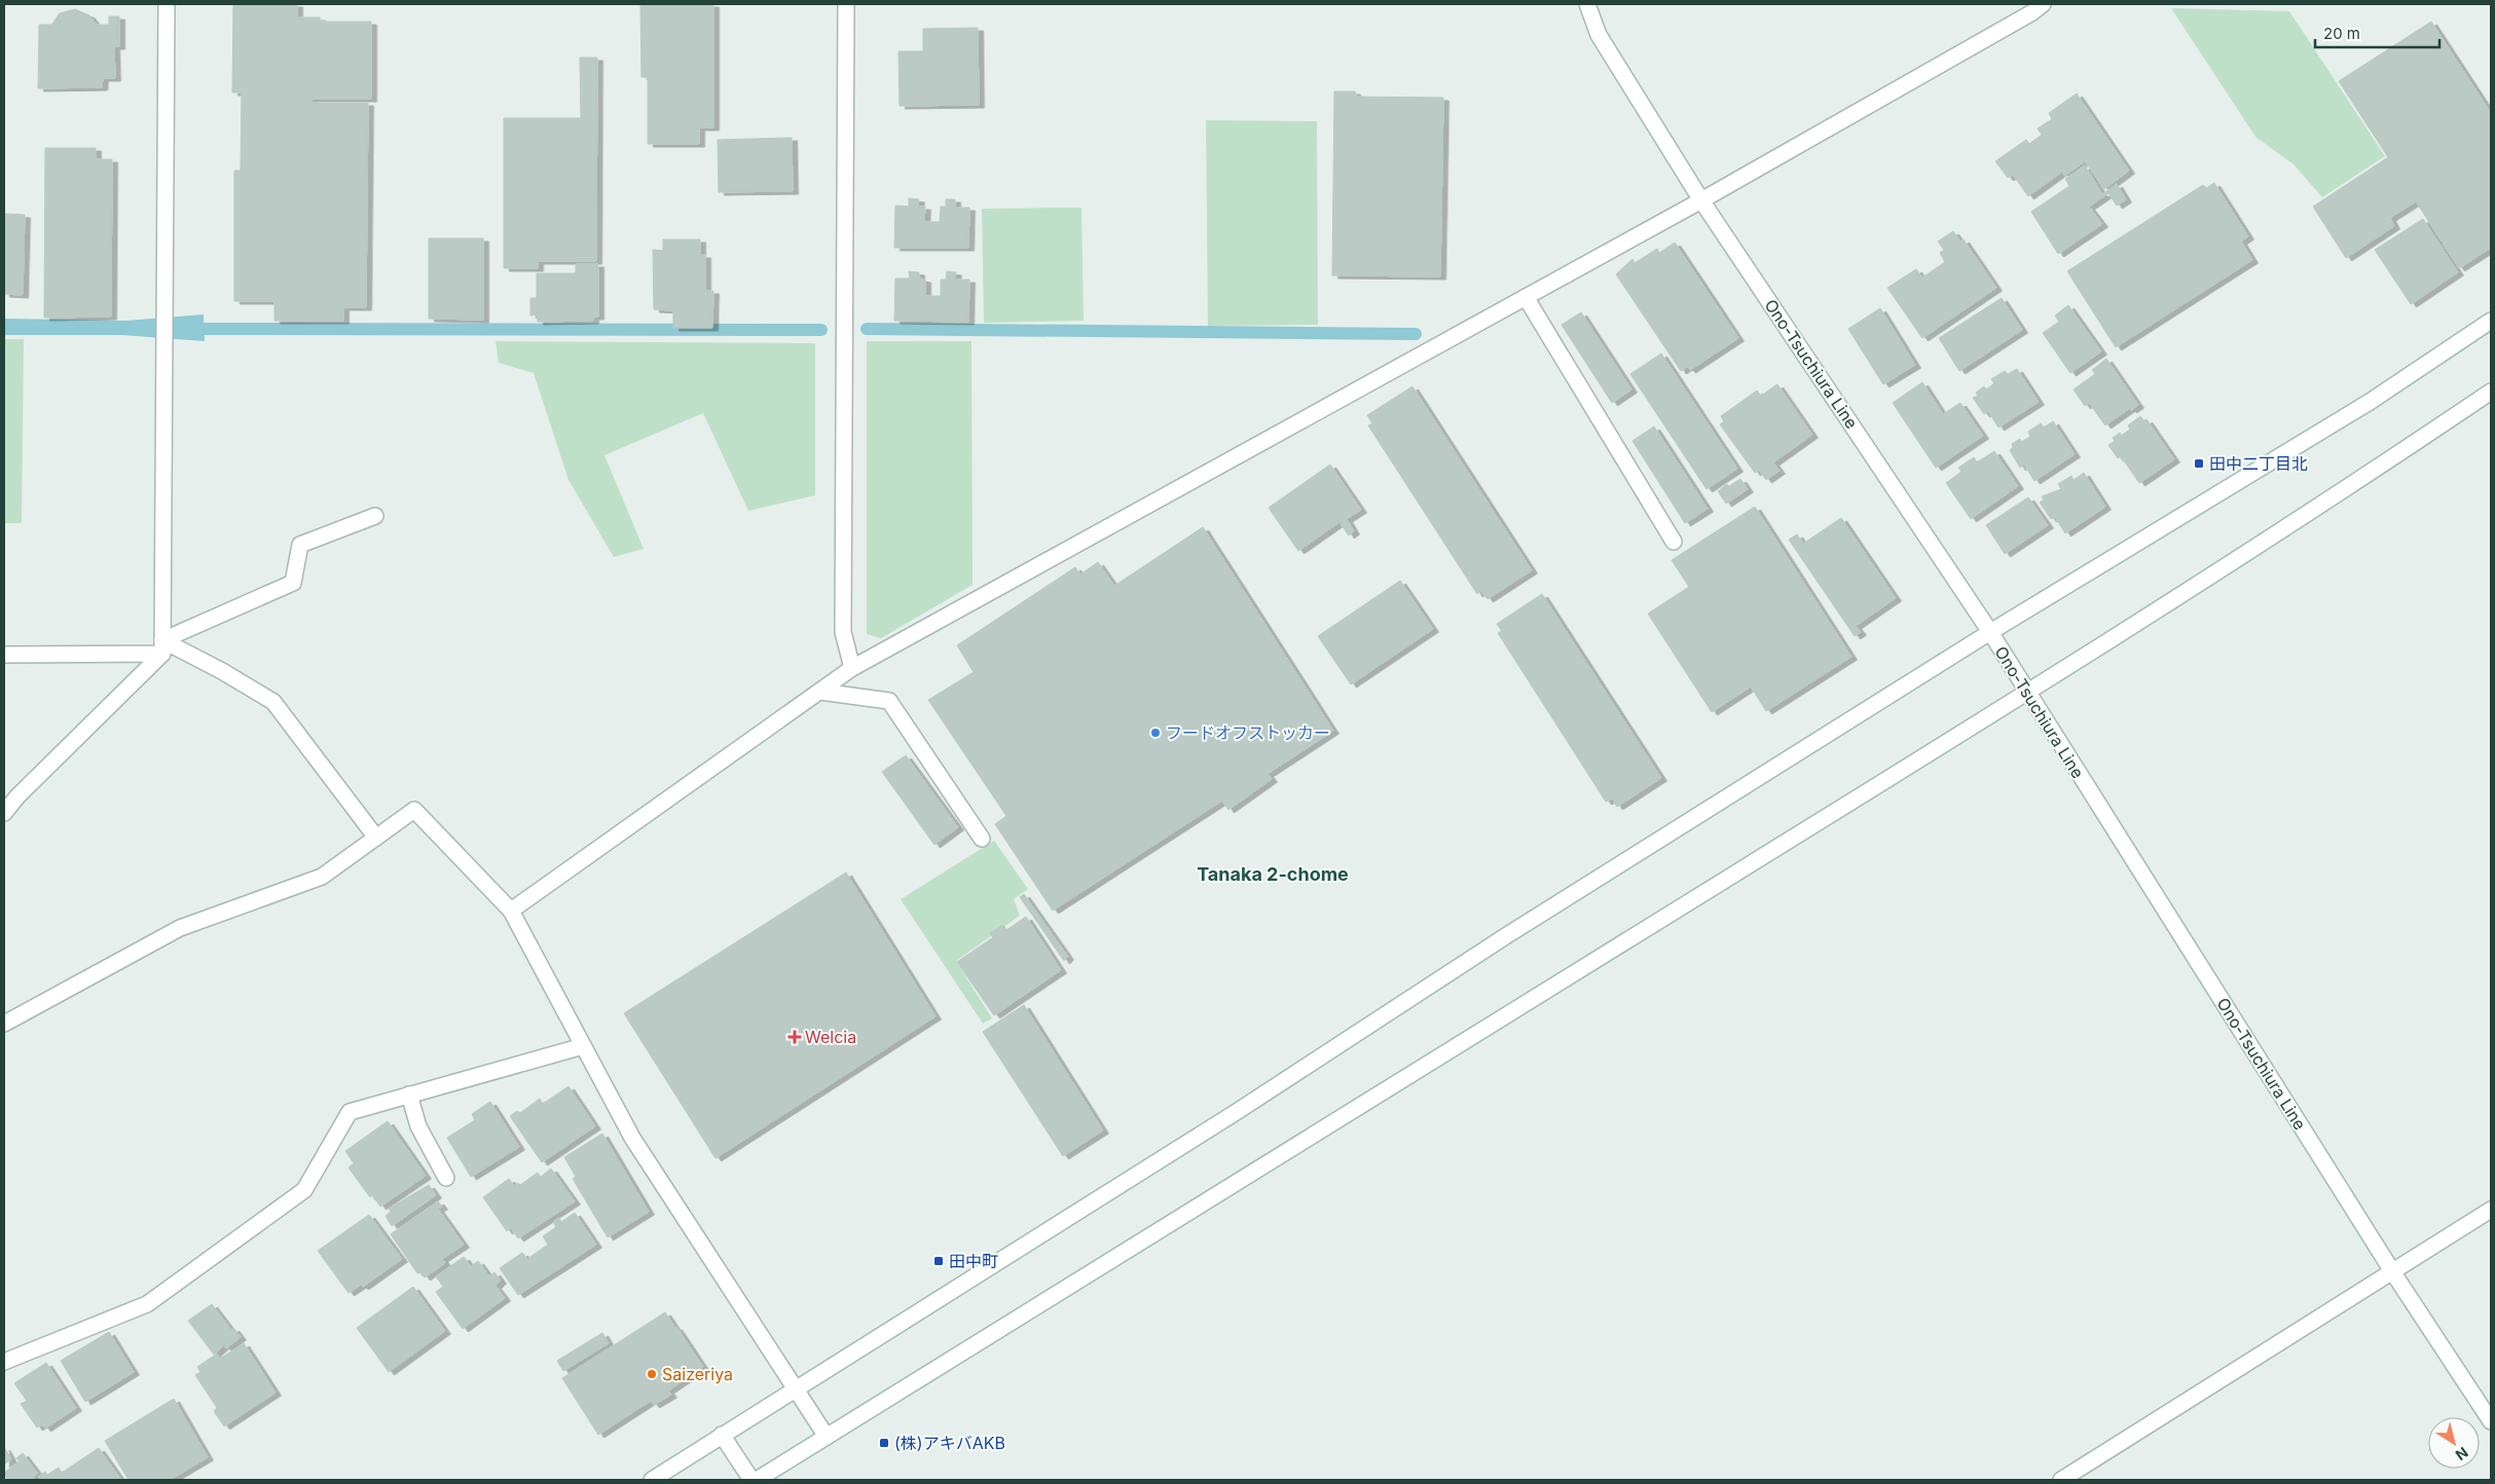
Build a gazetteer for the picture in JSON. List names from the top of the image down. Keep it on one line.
{"streets":{"street":["Ono-Tsuchiura Line"]},"districts":["Tanaka 2-chome"],"places":{"transit":["田中二丁目北","田中町","(株)アキバAKB"],"other":["フードオフストッカー","Saizeriya"],"health":["Welcia"]},"scale_bar":"20 m","north":"bottom right"}
